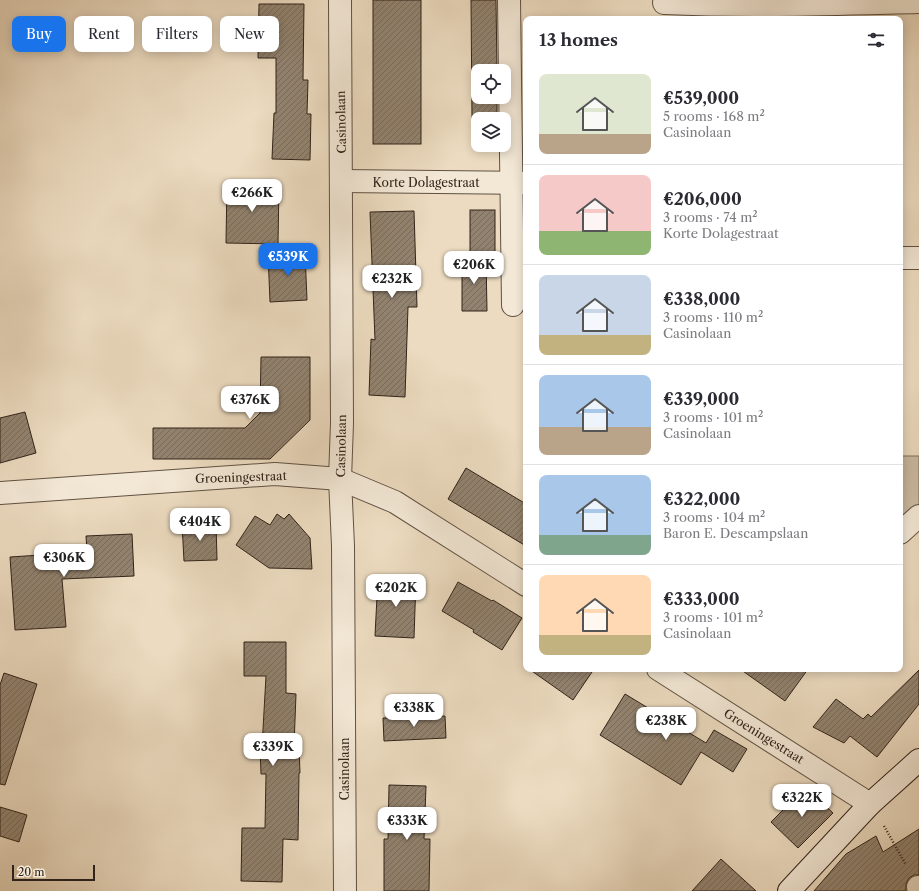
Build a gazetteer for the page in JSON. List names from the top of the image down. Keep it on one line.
{"streets":{"street":["Casinolaan","Korte Dolagestraat","Groeningestraat"]},"crossings":[["Casinolaan","Korte Dolagestraat"],["Casinolaan","Groeningestraat"]],"scale_bar":"20 m","page":{"chip":["Buy","Rent","Filters","New"],"heading":"13 homes","list":[{"name":"€539,000","note":"5 rooms · 168 m² · Casinolaan"},{"name":"€206,000","note":"3 rooms · 74 m² · Korte Dolagestraat"},{"name":"€338,000","note":"3 rooms · 110 m² · Casinolaan"},{"name":"€339,000","note":"3 rooms · 101 m² · Casinolaan"},{"name":"€322,000","note":"3 rooms · 104 m² · Baron E. Descampslaan"},{"name":"€333,000","note":"3 rooms · 101 m² · Casinolaan"}],"price":["€266K","€539K","€206K","€232K","€376K","€404K","€306K","€202K","€338K","€238K","€339K","€322K","€333K"],"scale":"20 m"}}
